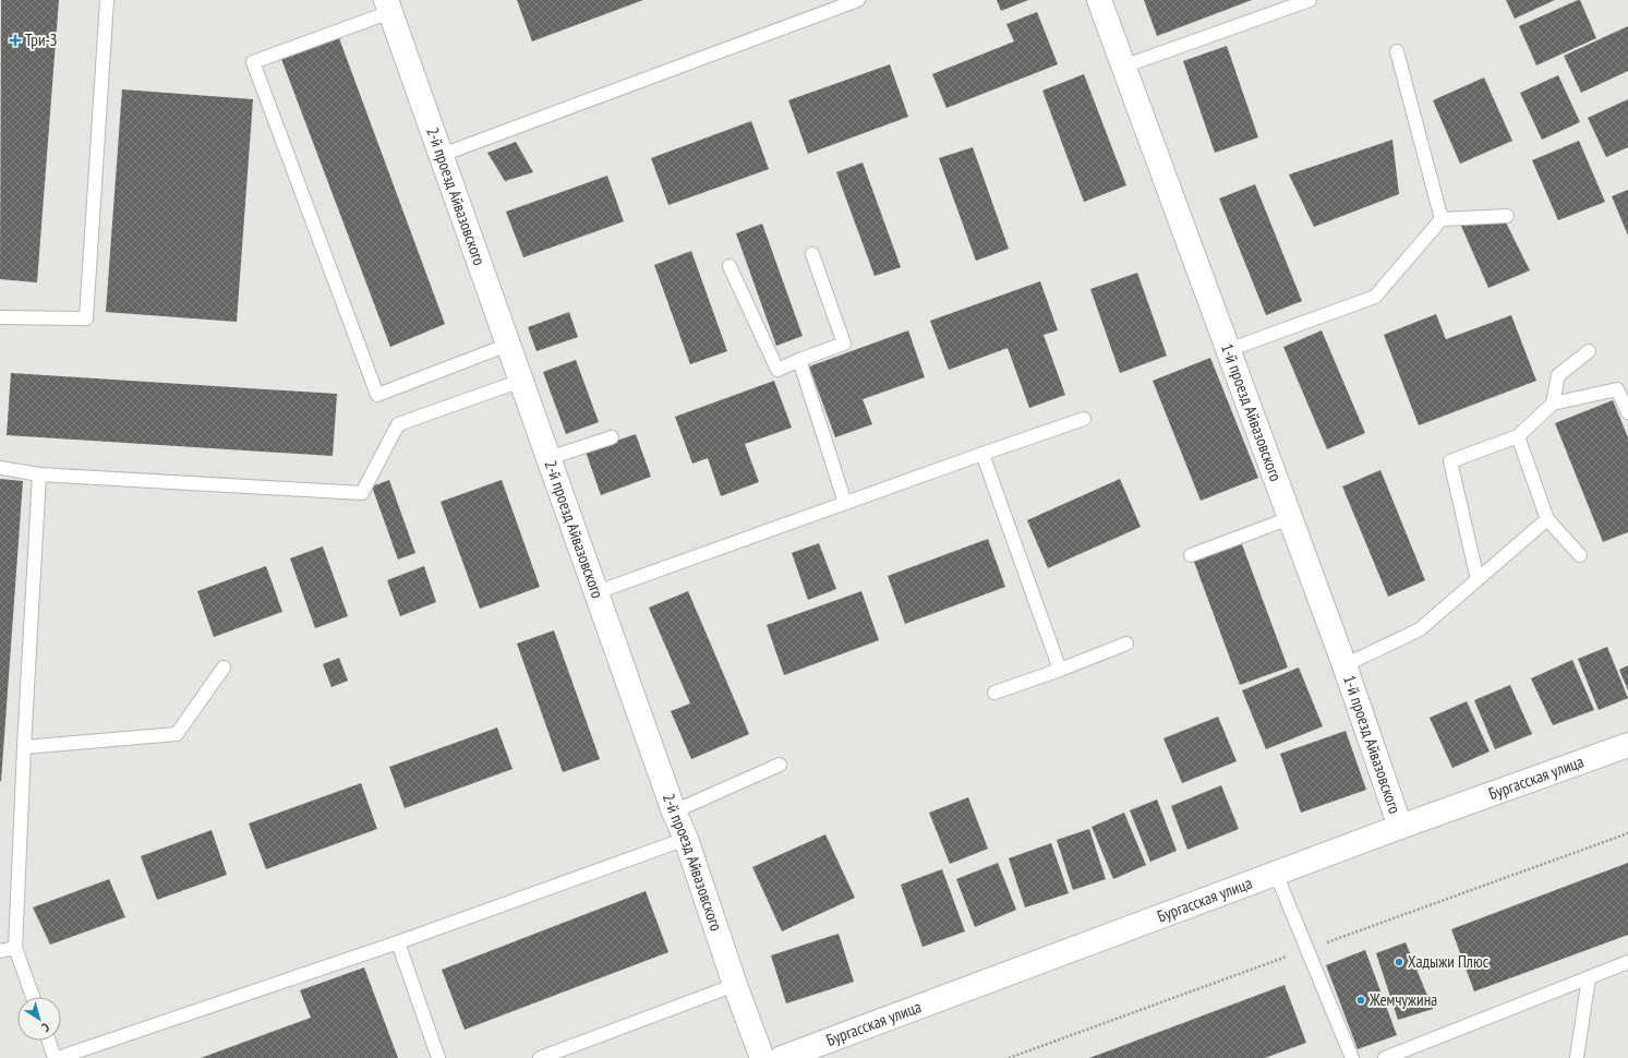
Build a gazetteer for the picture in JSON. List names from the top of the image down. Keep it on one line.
{"streets":{"street":["2-й проезд Айвазовского","1-й проезд Айвазовского","Бургасская улица"]},"crossings":[["1-й проезд Айвазовского","Бургасская улица"]],"places":{"health":["Три-З"],"other":["Хадыжи Плюс","Жемчужина"]},"north":"bottom right"}
